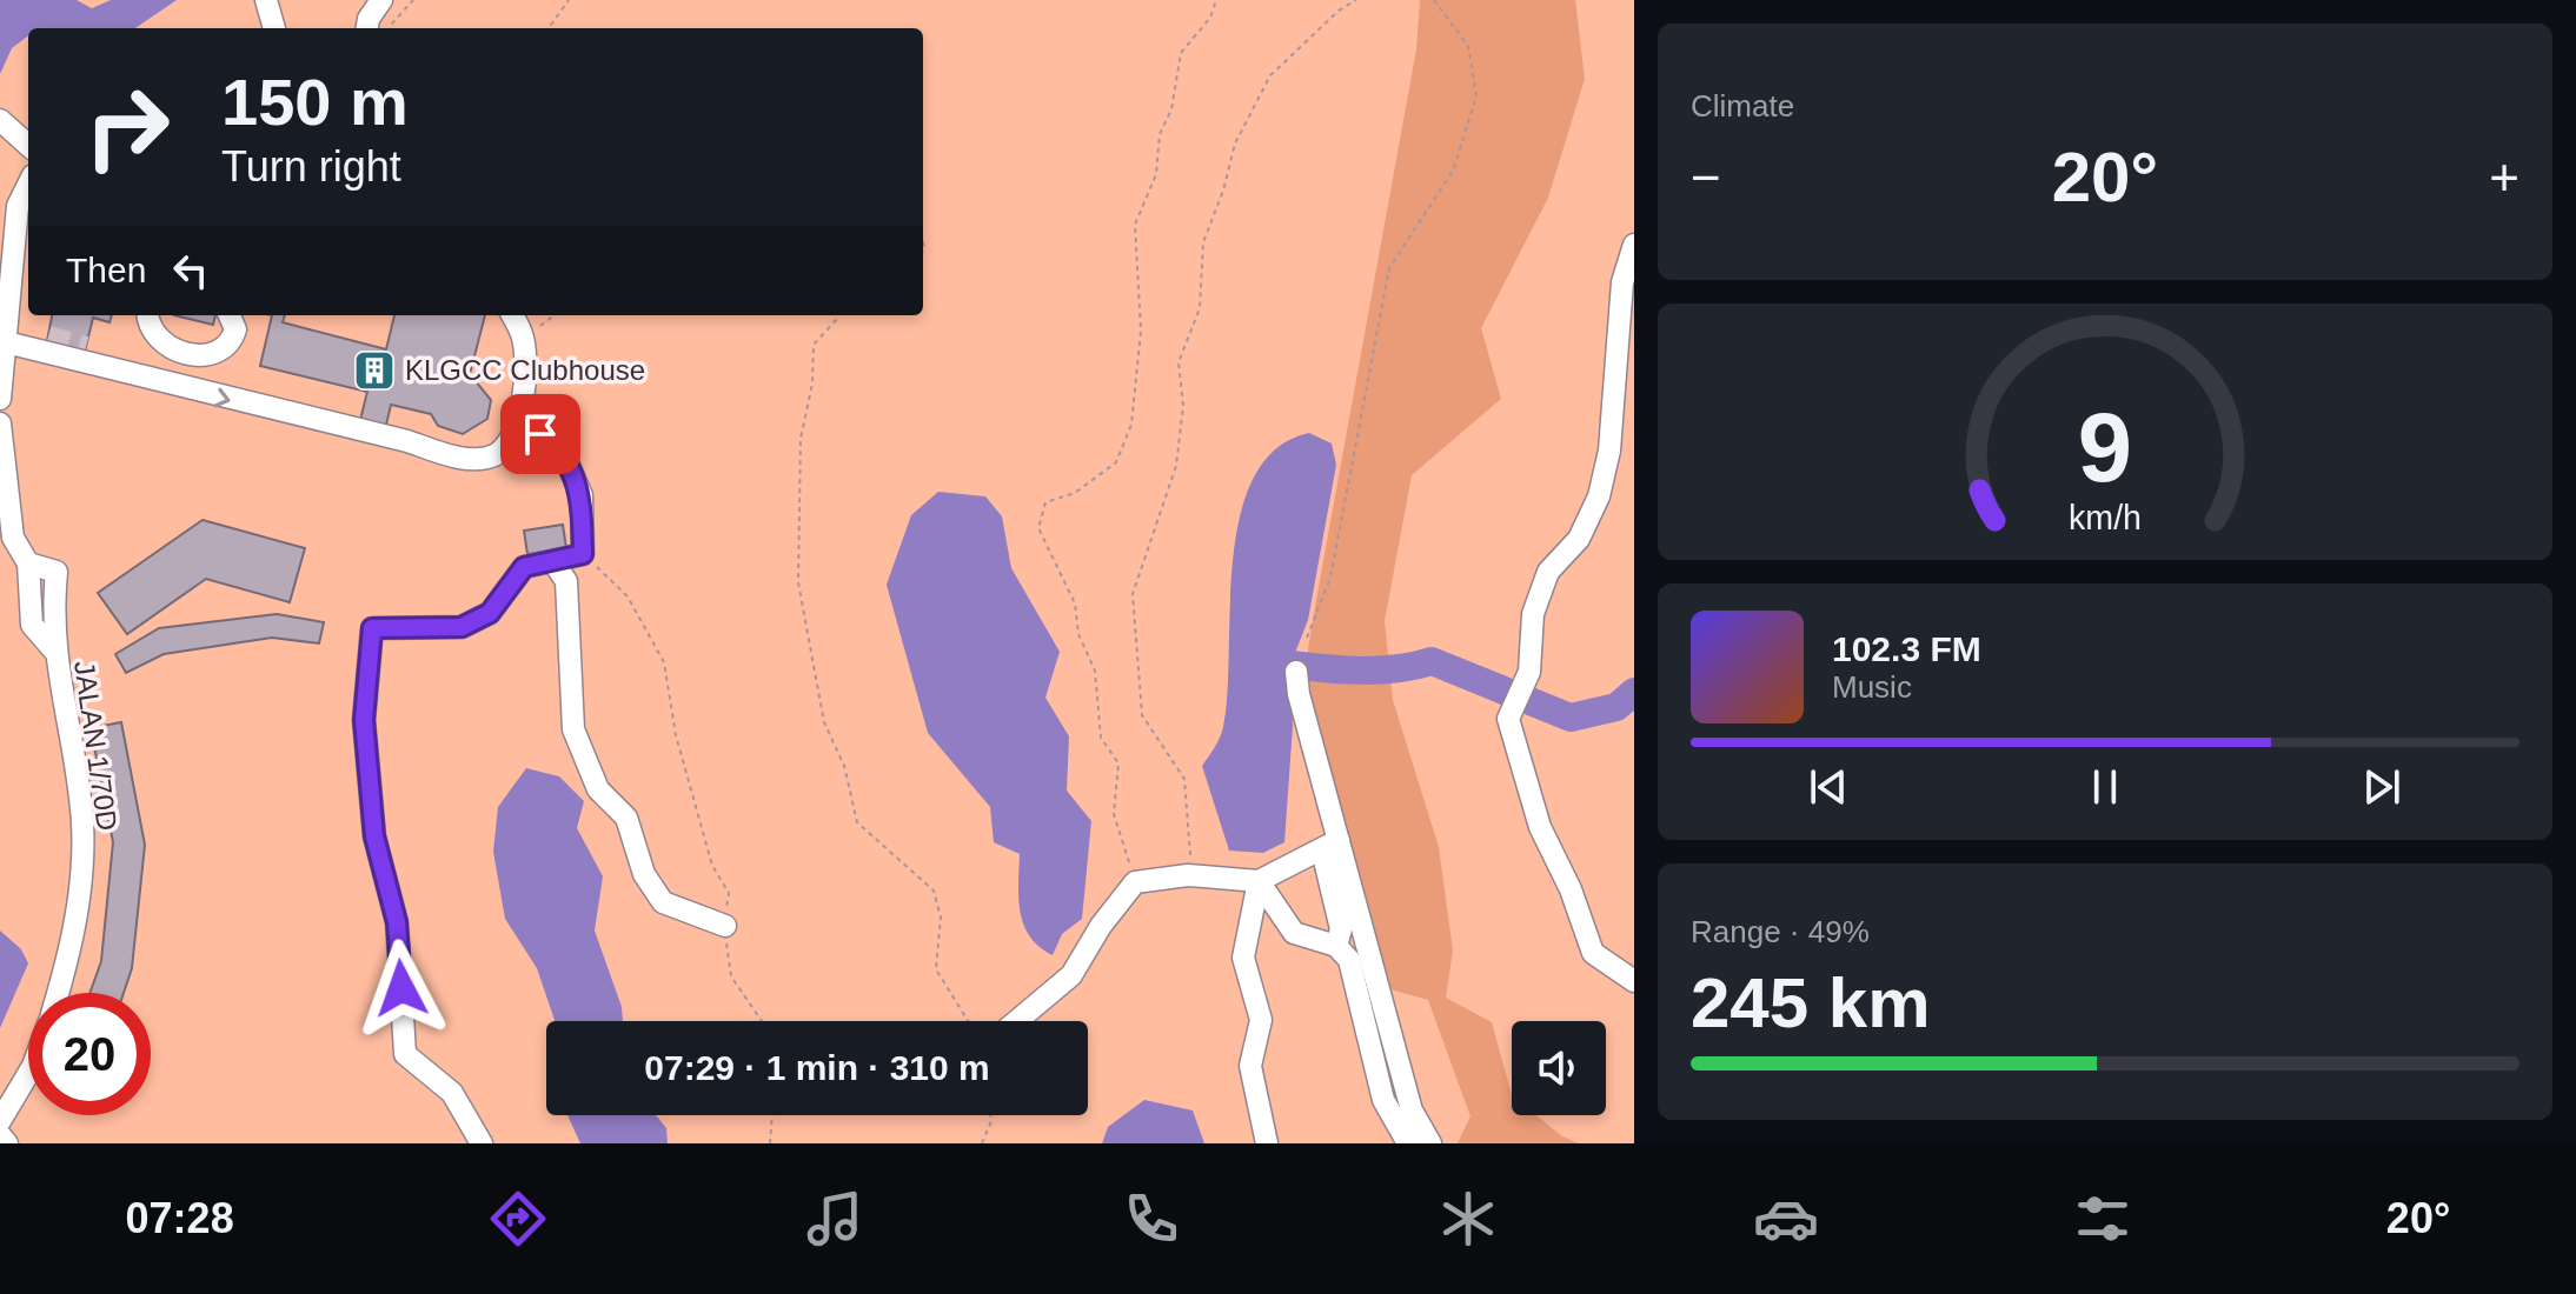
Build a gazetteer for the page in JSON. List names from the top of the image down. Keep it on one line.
{"streets":{"street":["JALAN 1/70D"]},"places":{"building":["KLGCC Clubhouse"]},"page":{"tile":["Climate",["Range · 49%","245 km"]],"turn":["150 m","Turn right"],"heat":["−","20°","+"],"then":"Then","song":["102.3 FM","Music"],"limit":"20","trip":"07:29 · 1 min · 310 m","tabs":["07:28","20°"],"gauge":["9","km/h"]}}
